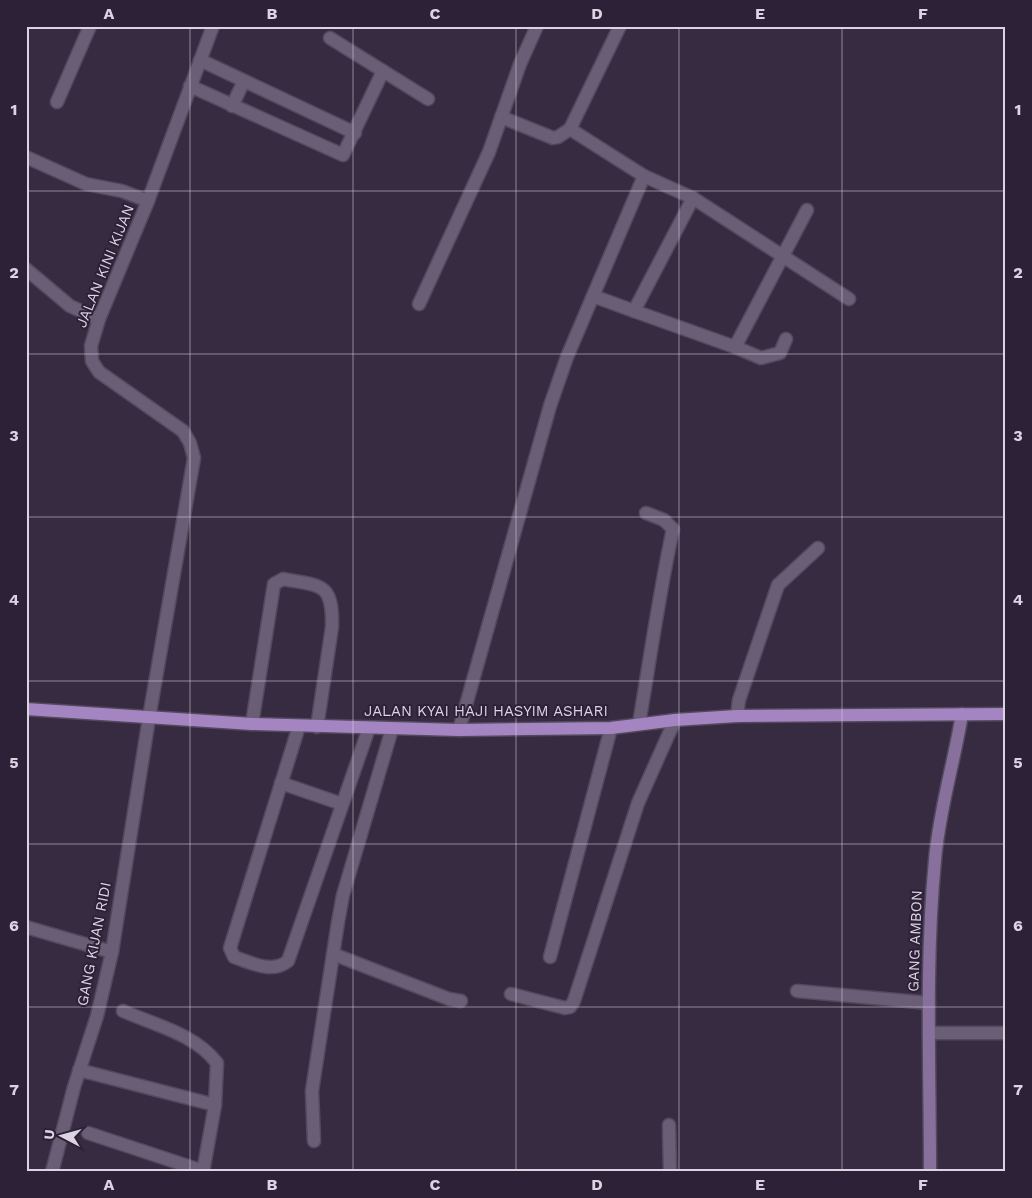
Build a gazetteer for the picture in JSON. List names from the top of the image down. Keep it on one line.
{"streets":{"main road":["JALAN KYAI HAJI HASYIM ASHARI"],"street":["JALAN KINI KIJAN","GANG AMBON","GANG KIJAN RIDI"]},"crossings":[["JALAN KINI KIJAN","JALAN KYAI HAJI HASYIM ASHARI"],["JALAN KINI KIJAN","GANG KIJAN RIDI"],["JALAN KYAI HAJI HASYIM ASHARI","GANG AMBON"],["JALAN KYAI HAJI HASYIM ASHARI","GANG KIJAN RIDI"]],"north":"left","grid":{"columns":["A","B","C","D","E","F"],"rows":["1","2","3","4","5","6","7"]}}
